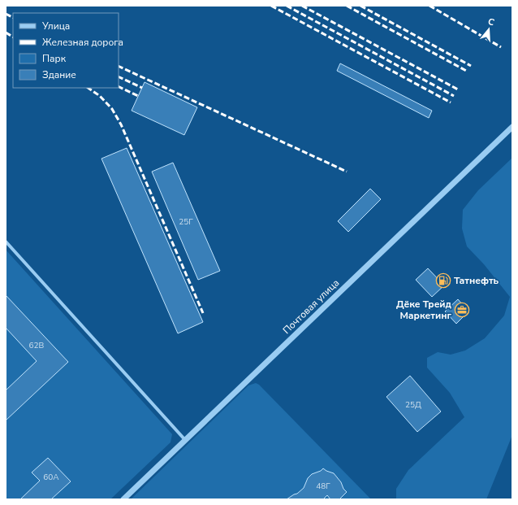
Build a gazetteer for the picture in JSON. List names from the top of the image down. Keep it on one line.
{"streets":{"street":["Почтовая улица"]},"places":{"fuel station":["Татнефть"],"office":["Дёке Трейд Маркетинг"]},"house_numbers":["25Г","62В","25Д","60А","48Г"],"legend":["Улица","Железная дорога","Парк","Здание"],"north":"top"}
